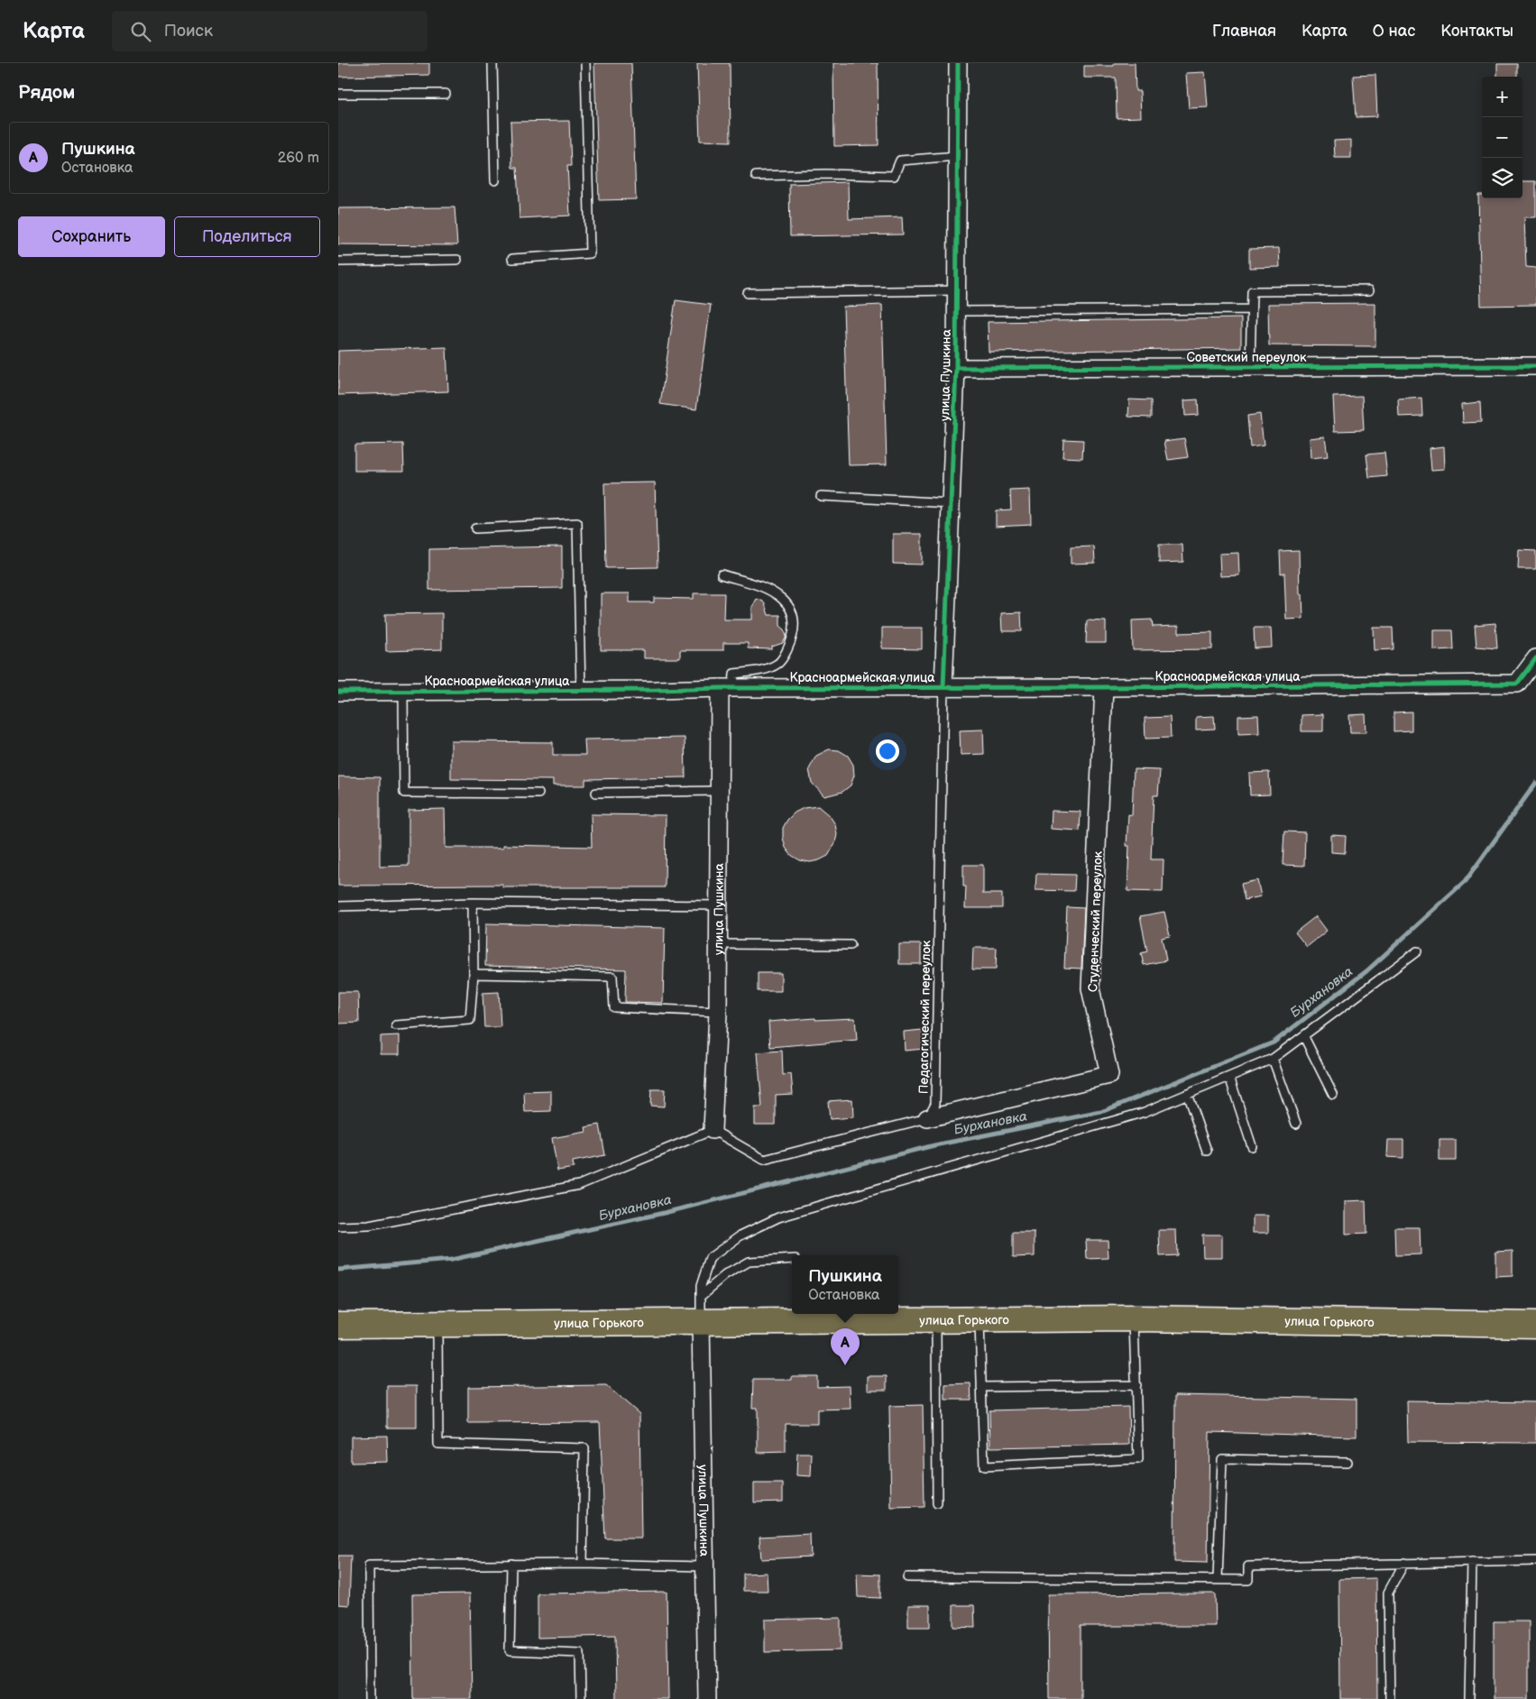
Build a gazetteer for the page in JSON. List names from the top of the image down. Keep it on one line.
{"streets":{"main road":["улица Горького"],"street":["Советский переулок","улица Пушкина","Красноармейская улица","Студенческий переулок"],"lane":["Педагогический переулок"]},"crossings":[["Советский переулок","улица Пушкина"],["улица Пушкина","Красноармейская улица"],["улица Пушкина","Педагогический переулок"],["улица Пушкина","улица Горького"],["Красноармейская улица","Студенческий переулок"],["Красноармейская улица","Педагогический переулок"],["Студенческий переулок","Педагогический переулок"]],"water":["Бурхановка"],"page":{"header":"Карта","search":"Поиск","nav":["Главная","Карта","О нас","Контакты"],"heading":"Рядом","map_buttons":["+","−"],"list":[{"mark":"A","name":"Пушкина","note":"Остановка","value":"260 m"}],"buttons":["Сохранить","Поделиться"],"popup":["Пушкина","Остановка"],"pins":"A"}}
